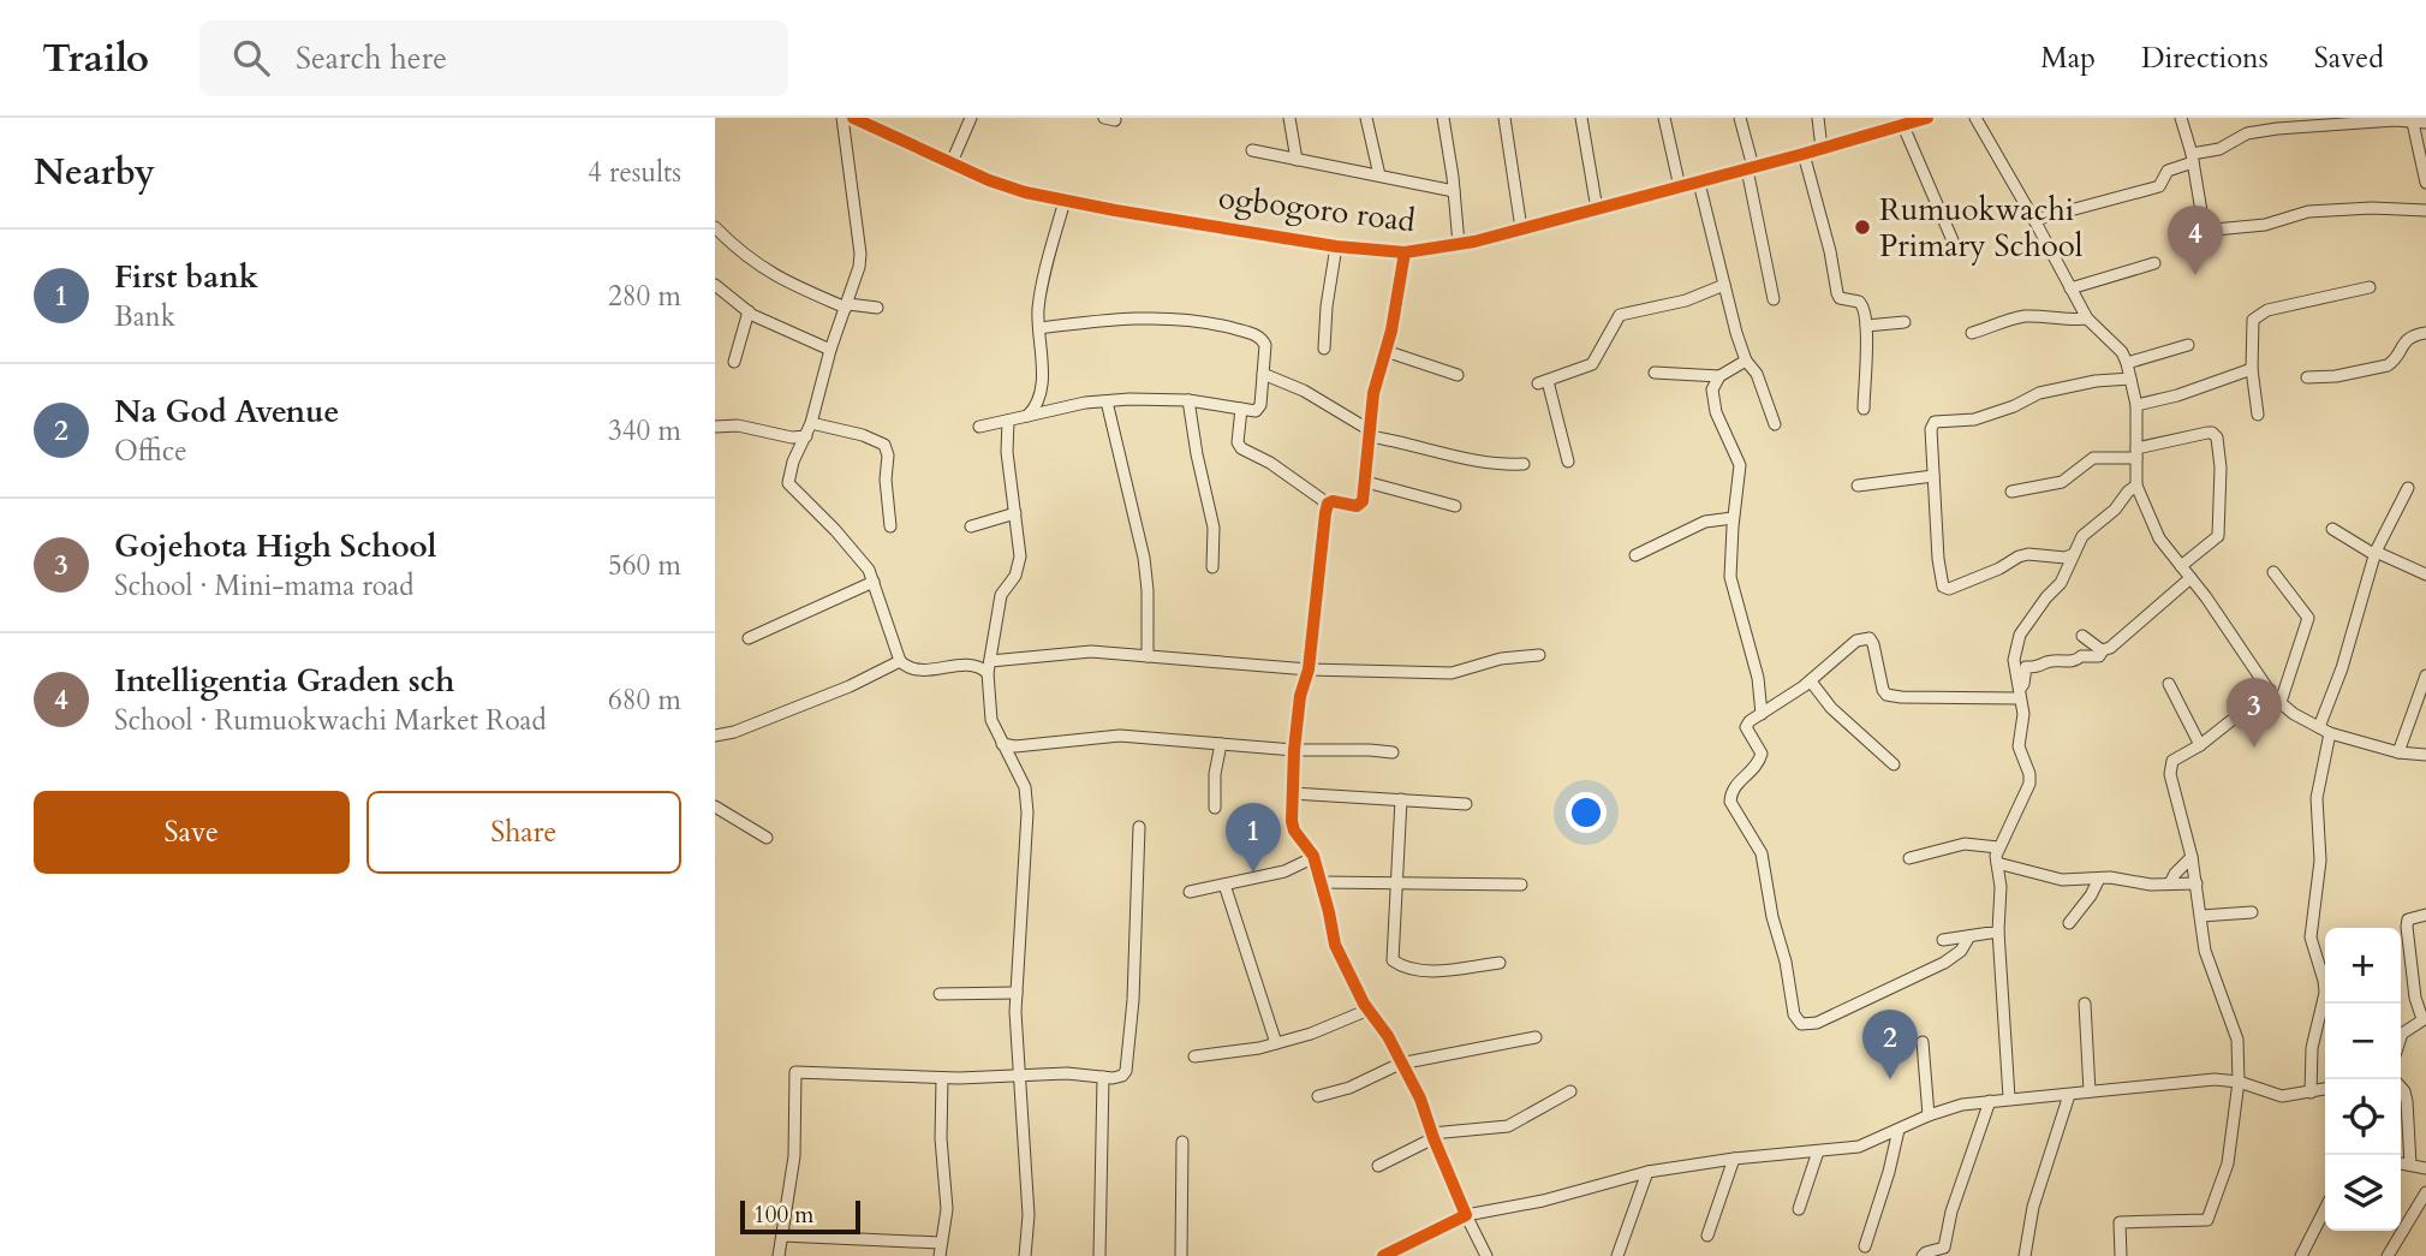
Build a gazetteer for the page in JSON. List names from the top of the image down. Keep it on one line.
{"streets":{"street":["ogbogoro road"]},"places":["Rumuokwachi Primary School"],"scale_bar":"100 m","page":{"header":"Trailo","search":"Search here","nav":["Map","Directions","Saved"],"heading":["Nearby","4 results"],"pins":["4","3","1","2"],"list":[{"mark":"1","name":"First bank","note":"Bank","value":"280 m"},{"mark":"2","name":"Na God Avenue","note":"Office","value":"340 m"},{"mark":"3","name":"Gojehota High School","note":"School · Mini-mama road","value":"560 m"},{"mark":"4","name":"Intelligentia Graden sch","note":"School · Rumuokwachi Market Road","value":"680 m"}],"buttons":["Save","Share"],"map_buttons":["+","−"],"scale":"100 m"}}
